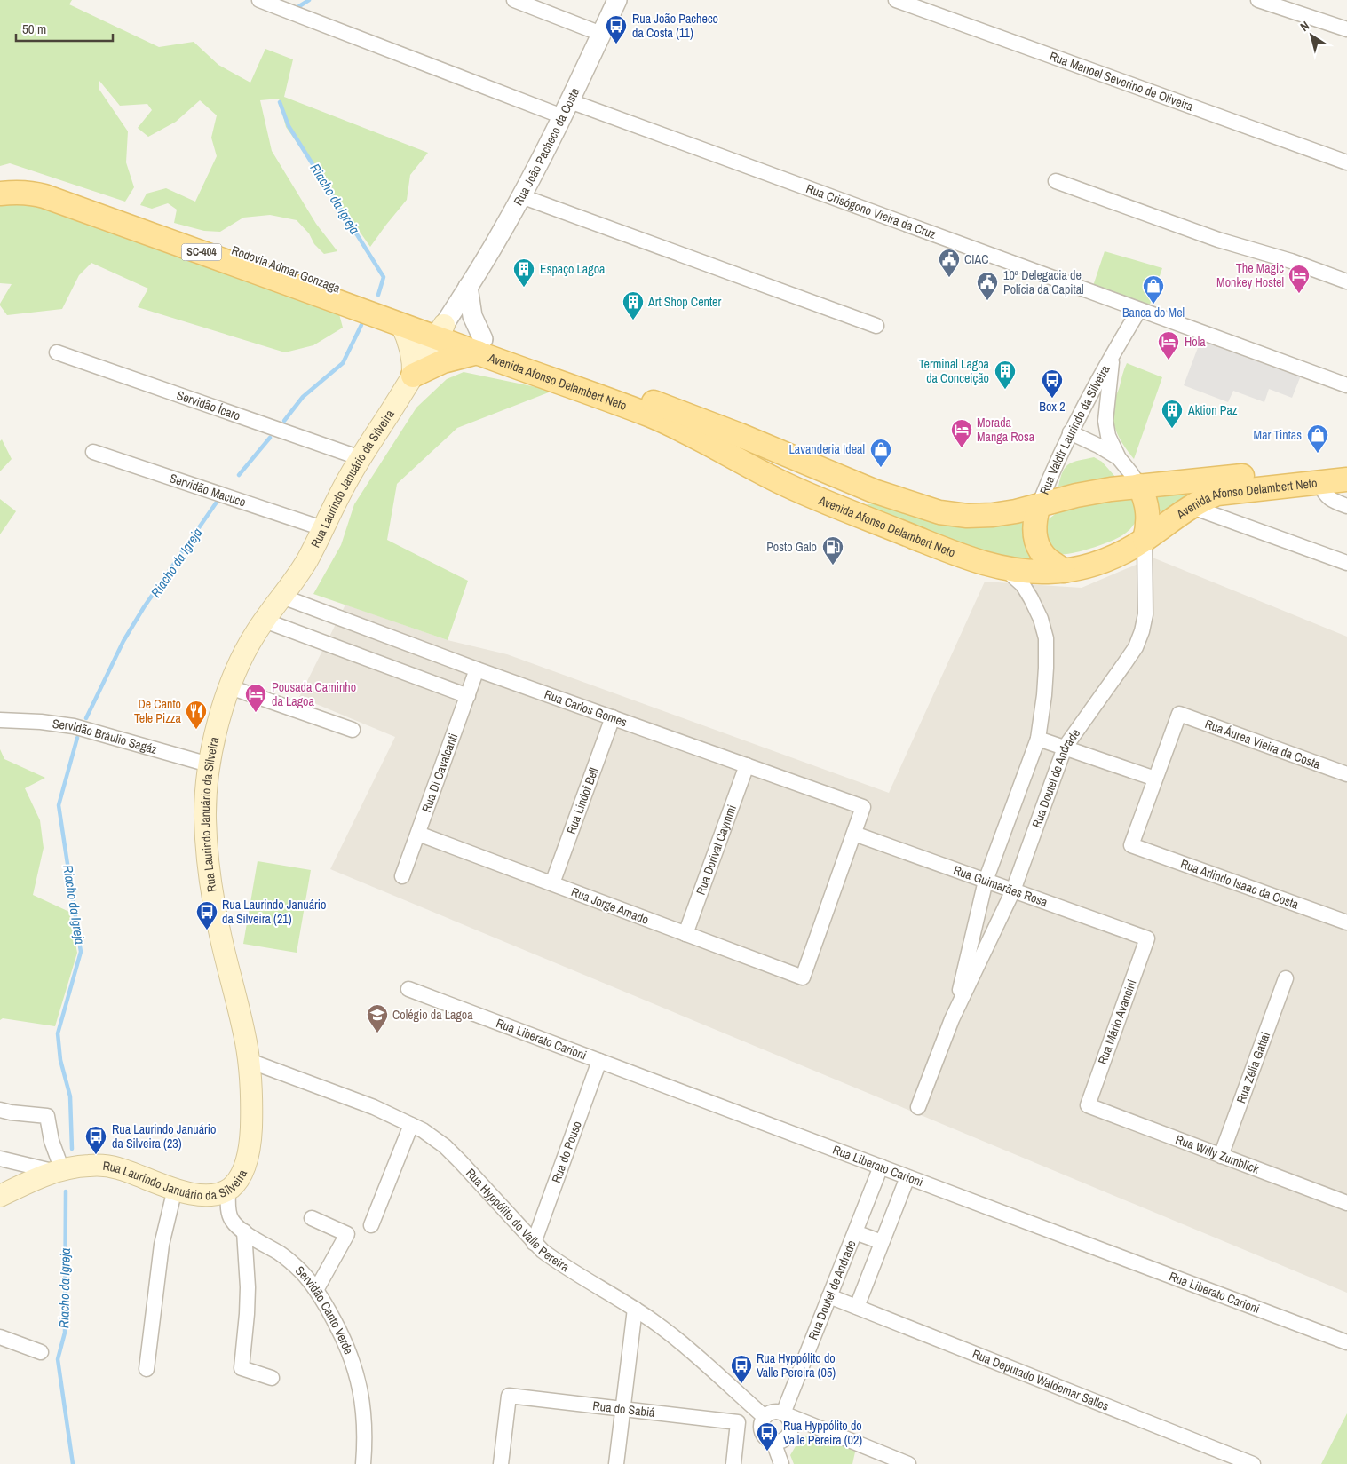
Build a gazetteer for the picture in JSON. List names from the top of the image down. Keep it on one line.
{"streets":{"main road":["SC-404","Rodovia Admar Gonzaga","Avenida Afonso Delambert Neto","Rua Laurindo Januário da Silveira"],"street":["Rua Manoel Severino de Oliveira","Rua João Pacheco da Costa","Rua Crisógono Vieira da Cruz","Servidão Ícaro","Rua Valdir Laurindo da Silveira","Servidão Macuco","Rua Carlos Gomes","Servidão Bráulio Sagáz","Rua Áurea Vieira da Costa","Rua Di Cavalcanti","Rua Doutel de Andrade","Rua Lindof Bell","Rua Dorival Caymmi","Rua Arlindo Isaac da Costa","Rua Guimarães Rosa","Rua Jorge Amado","Rua Mário Avancini","Rua Liberato Carioni","Rua Zélia Gattai","Rua do Pouso","Rua Willy Zumblick","Rua Hyppólito do Valle Pereira","Servidão Canto Verde","Rua Deputado Waldemar Salles","Rua do Sabiá"]},"crossings":[["Rua João Pacheco da Costa","Rua Crisógono Vieira da Cruz"],["Rua João Pacheco da Costa","Rodovia Admar Gonzaga"],["Rua João Pacheco da Costa","Avenida Afonso Delambert Neto"],["Rua João Pacheco da Costa","Rua Laurindo Januário da Silveira"],["Rua Crisógono Vieira da Cruz","Rua Valdir Laurindo da Silveira"],["Rodovia Admar Gonzaga","Avenida Afonso Delambert Neto"],["Rodovia Admar Gonzaga","Rua Laurindo Januário da Silveira"],["Avenida Afonso Delambert Neto","Rua Valdir Laurindo da Silveira"],["Avenida Afonso Delambert Neto","Rua Laurindo Januário da Silveira"],["Avenida Afonso Delambert Neto","Rua Doutel de Andrade"],["Servidão Ícaro","Rua Laurindo Januário da Silveira"],["Rua Laurindo Januário da Silveira","Servidão Macuco"],["Rua Laurindo Januário da Silveira","Rua Carlos Gomes"],["Rua Laurindo Januário da Silveira","Servidão Bráulio Sagáz"],["Rua Laurindo Januário da Silveira","Rua Hyppólito do Valle Pereira"],["Rua Laurindo Januário da Silveira","Servidão Canto Verde"],["Rua Carlos Gomes","Rua Di Cavalcanti"],["Rua Carlos Gomes","Rua Lindof Bell"],["Rua Carlos Gomes","Rua Dorival Caymmi"],["Rua Carlos Gomes","Rua Guimarães Rosa"],["Rua Carlos Gomes","Rua Jorge Amado"],["Rua Áurea Vieira da Costa","Rua Arlindo Isaac da Costa"],["Rua Di Cavalcanti","Rua Jorge Amado"],["Rua Doutel de Andrade","Rua Guimarães Rosa"],["Rua Doutel de Andrade","Rua Liberato Carioni"],["Rua Doutel de Andrade","Rua Hyppólito do Valle Pereira"],["Rua Doutel de Andrade","Rua Deputado Waldemar Salles"],["Rua Lindof Bell","Rua Jorge Amado"],["Rua Dorival Caymmi","Rua Jorge Amado"],["Rua Guimarães Rosa","Rua Jorge Amado"],["Rua Guimarães Rosa","Rua Mário Avancini"],["Rua Mário Avancini","Rua Willy Zumblick"],["Rua Liberato Carioni","Rua do Pouso"],["Rua Zélia Gattai","Rua Willy Zumblick"],["Rua do Pouso","Rua Hyppólito do Valle Pereira"]],"water":["Riacho da Igreja"],"places":{"bus stop":["Rua João Pacheco da Costa (11)","Box 2","Rua Laurindo Januário da Silveira (21)","Rua Laurindo Januário da Silveira (23)","Rua Hyppólito do Valle Pereira (05)","Rua Hyppólito do Valle Pereira (02)"],"public building":["CIAC","10ª Delegacia de Polícia da Capital"],"building":["Espaço Lagoa","Art Shop Center","Terminal Lagoa da Conceição","Aktion Paz"],"hotel":["The Magic Monkey Hostel","Hola","Morada Manga Rosa","Pousada Caminho da Lagoa"],"shop":["Banca do Mel","Mar Tintas","Lavanderia Ideal"],"fuel station":["Posto Galo"],"restaurant":["De Canto Tele Pizza"],"school or university":["Colégio da Lagoa"]},"scale_bar":"50 m","north":"top left"}
